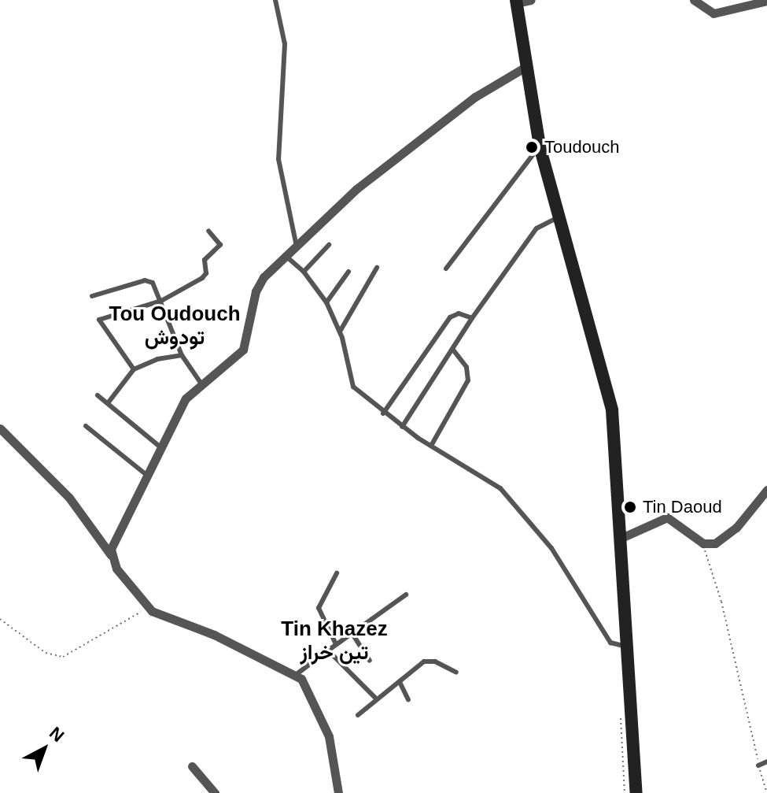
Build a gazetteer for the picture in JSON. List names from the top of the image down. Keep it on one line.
{"districts":["Tou Oudouch تودوش","Tin Khazez تين خراز"],"places":["Toudouch","Tin Daoud"],"north":"top right"}
